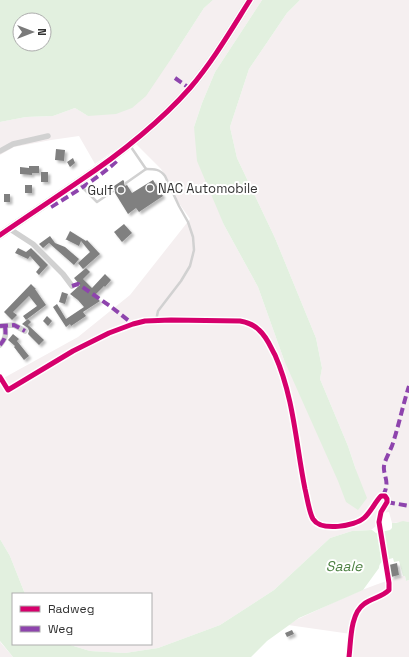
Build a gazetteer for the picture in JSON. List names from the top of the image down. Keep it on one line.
{"water":["Saale"],"places":["NAC Automobile","Gulf"],"legend":["Radweg","Weg"],"north":"right"}
